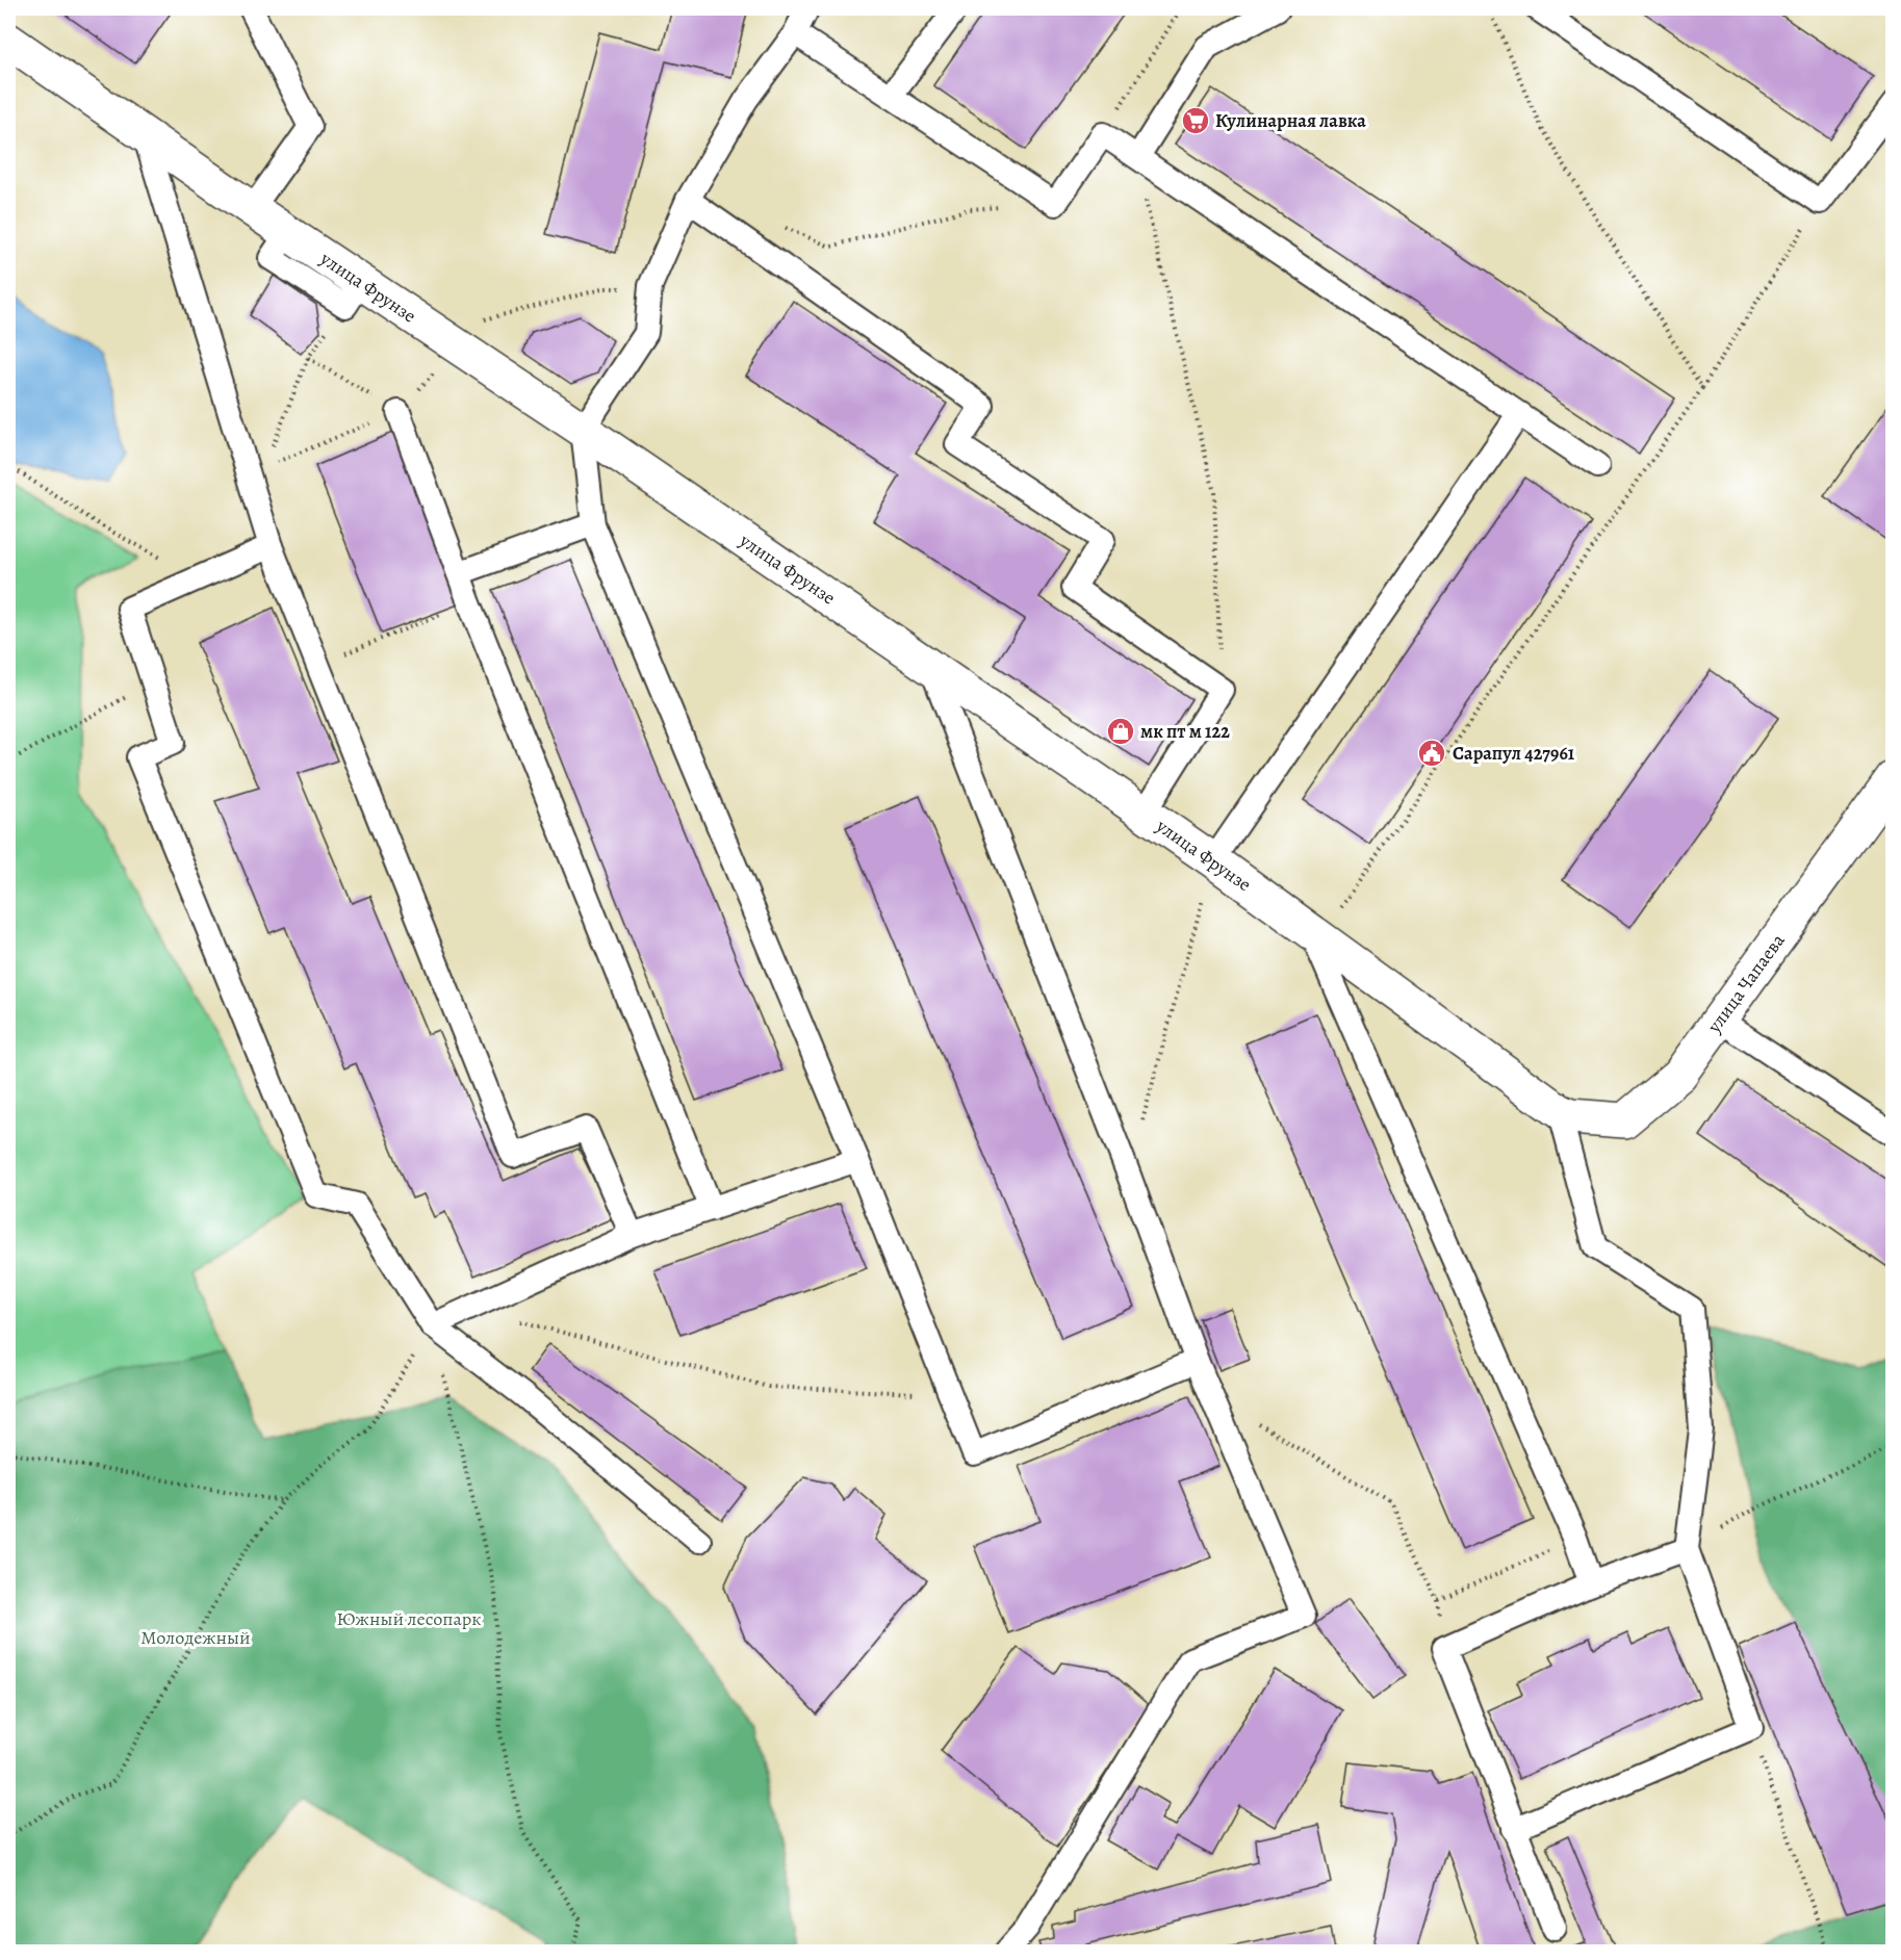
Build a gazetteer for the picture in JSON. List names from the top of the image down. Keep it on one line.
{"streets":{"street":["улица Фрунзе","улица Чапаева"]},"crossings":[["улица Фрунзе","улица Чапаева"]],"parks":["Южный лесопарк","Молодежный"],"places":{"supermarket":["Кулинарная лавка"],"shop":["мк пт м 122"],"public building":["Сарапул 427961"]}}
